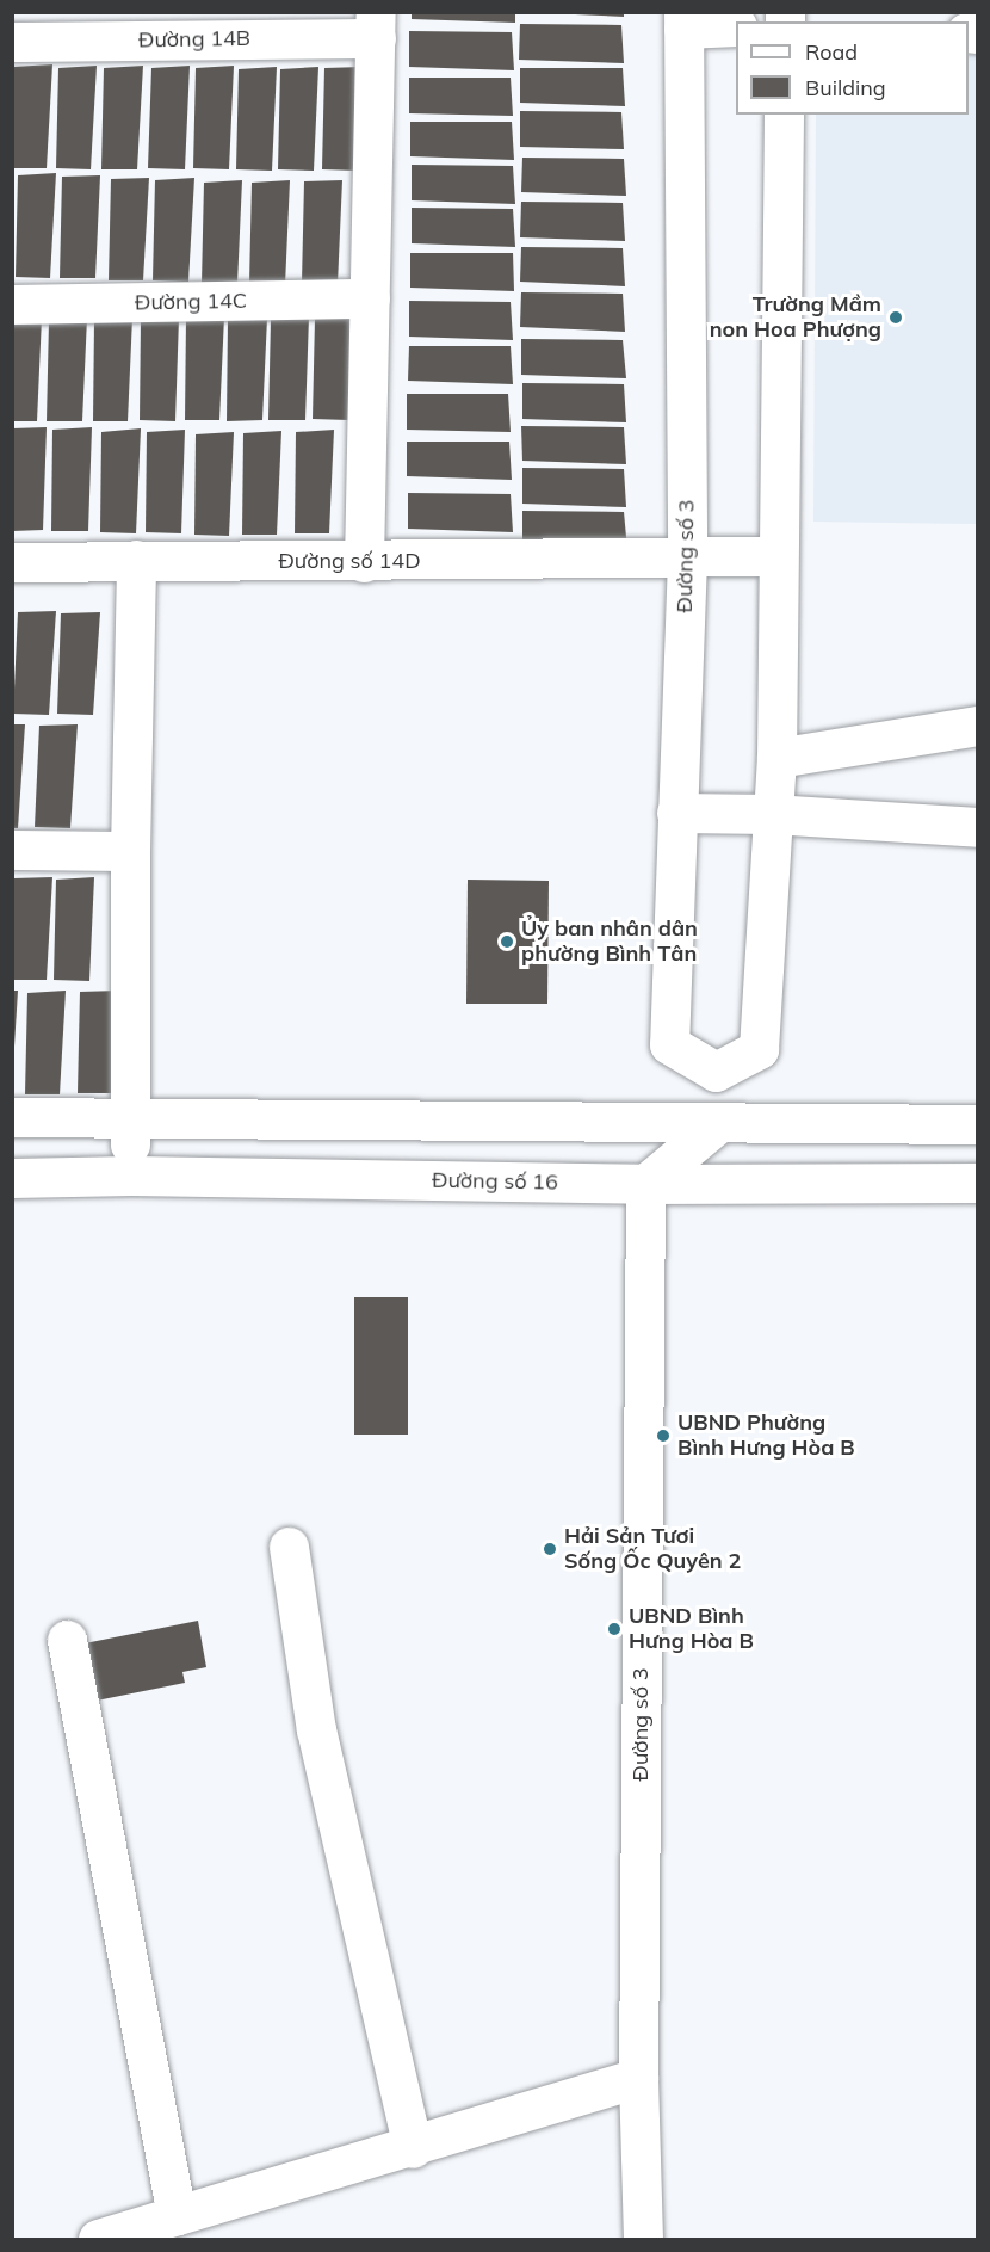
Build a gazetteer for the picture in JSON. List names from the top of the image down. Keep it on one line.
{"streets":{"street":["Đường 14B","Đường 14C","Đường số 3","Đường số 14D","Đường số 16"]},"crossings":[["Đường số 3","Đường số 14D"],["Đường số 3","Đường số 16"]],"places":["Trường Mầm non Hoa Phượng","Ủy ban nhân dân phường Bình Tân","UBND Phường Bình Hưng Hòa B","Hải Sản Tươi Sống Ốc Quyên 2","UBND Bình Hưng Hòa B"],"legend":["Road","Building"]}
